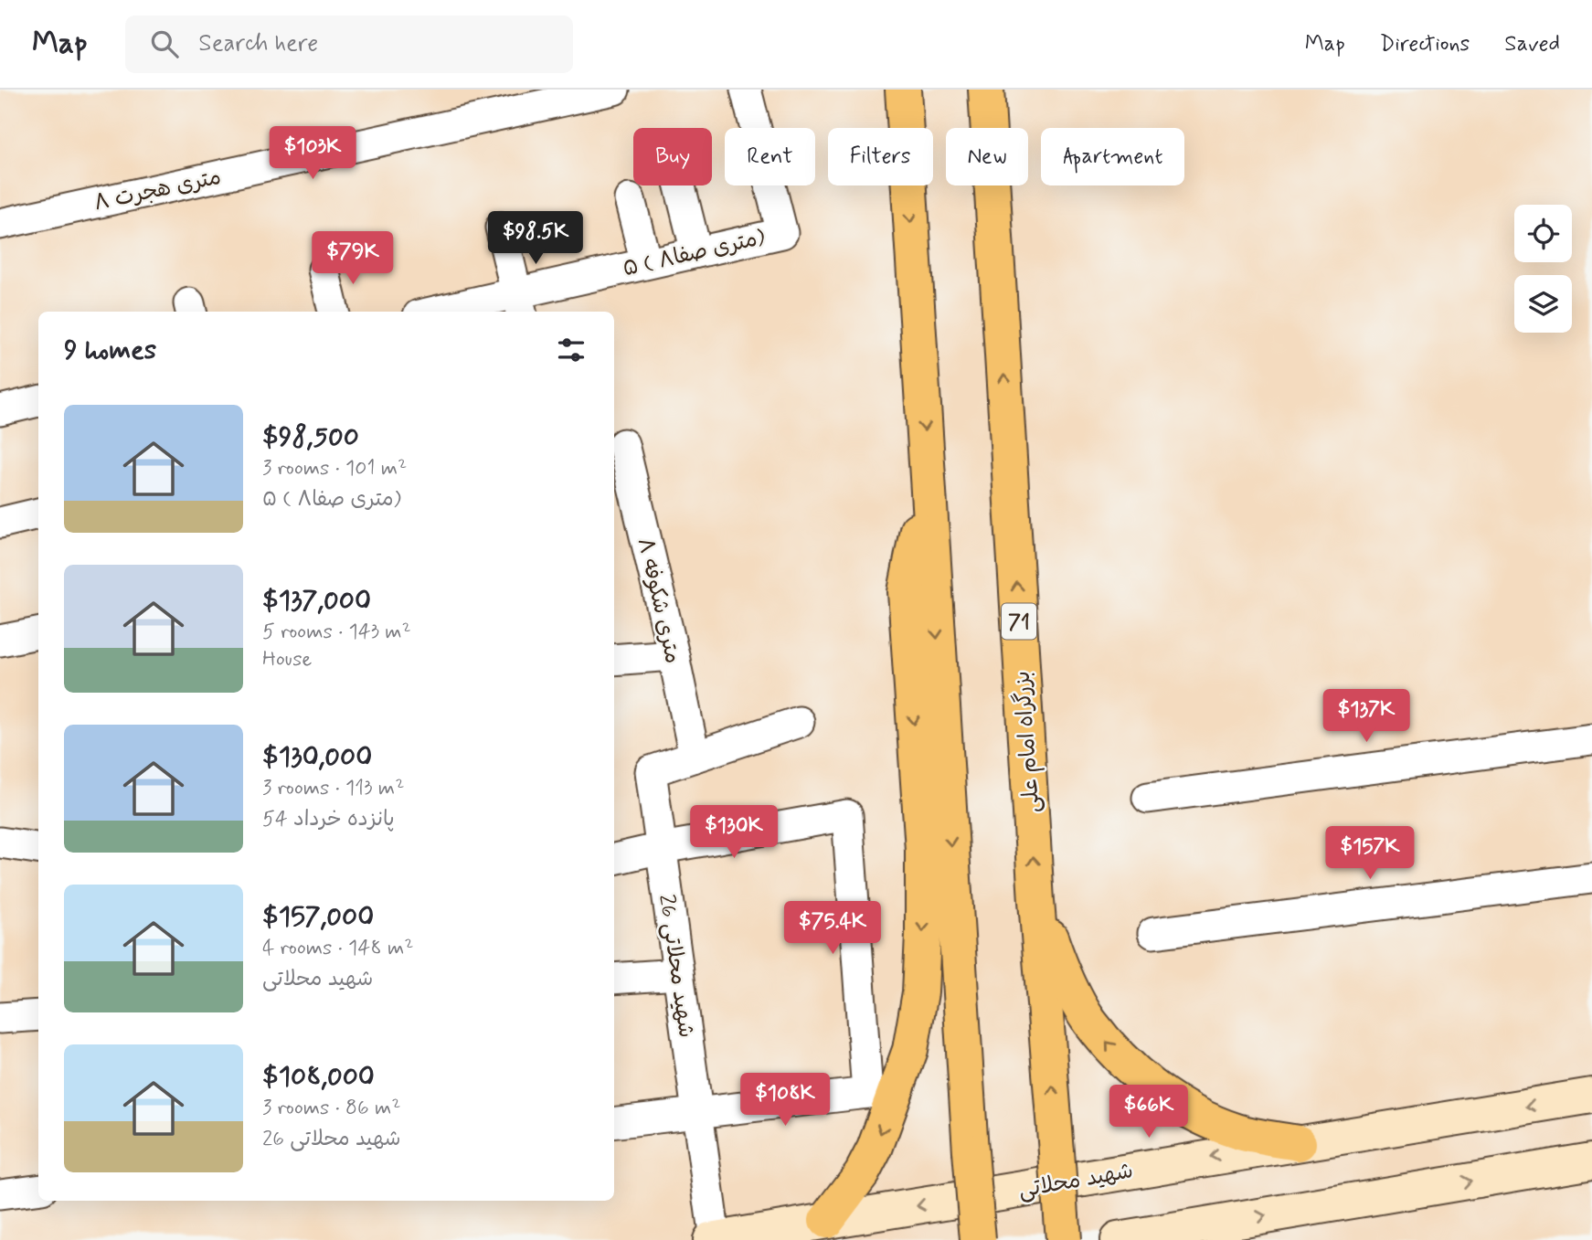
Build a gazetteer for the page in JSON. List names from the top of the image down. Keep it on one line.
{"streets":{"highway":["71","بزرگراه امام علی"],"main road":["شهید محلاتی"],"street":["۸ متری هجرت","۵ ( ۸متری صفا)","۸ متری شکوفه","شهید محلاتی 26"]},"crossings":[["۸ متری شکوفه","شهید محلاتی 26"],["شهید محلاتی 26","شهید محلاتی"]],"page":{"header":"Map","search":"Search here","nav":["Map","Directions","Saved"],"price":["$103K","$98.5K","$79K","$137K","$130K","$157K","$75.4K","$108K","$66K"],"chip":["Buy","Rent","Filters","New","Apartment"],"heading":"9 homes","list":[{"name":"$98,500","note":"3 rooms · 101 m² · ۵ ( ۸متری صفا)"},{"name":"$137,000","note":"5 rooms · 143 m² · House"},{"name":"$130,000","note":"3 rooms · 113 m² · پانزده خرداد 54"},{"name":"$157,000","note":"4 rooms · 148 m² · شهید محلاتی"},{"name":"$108,000","note":"3 rooms · 86 m² · شهید محلاتی 26"}]}}
